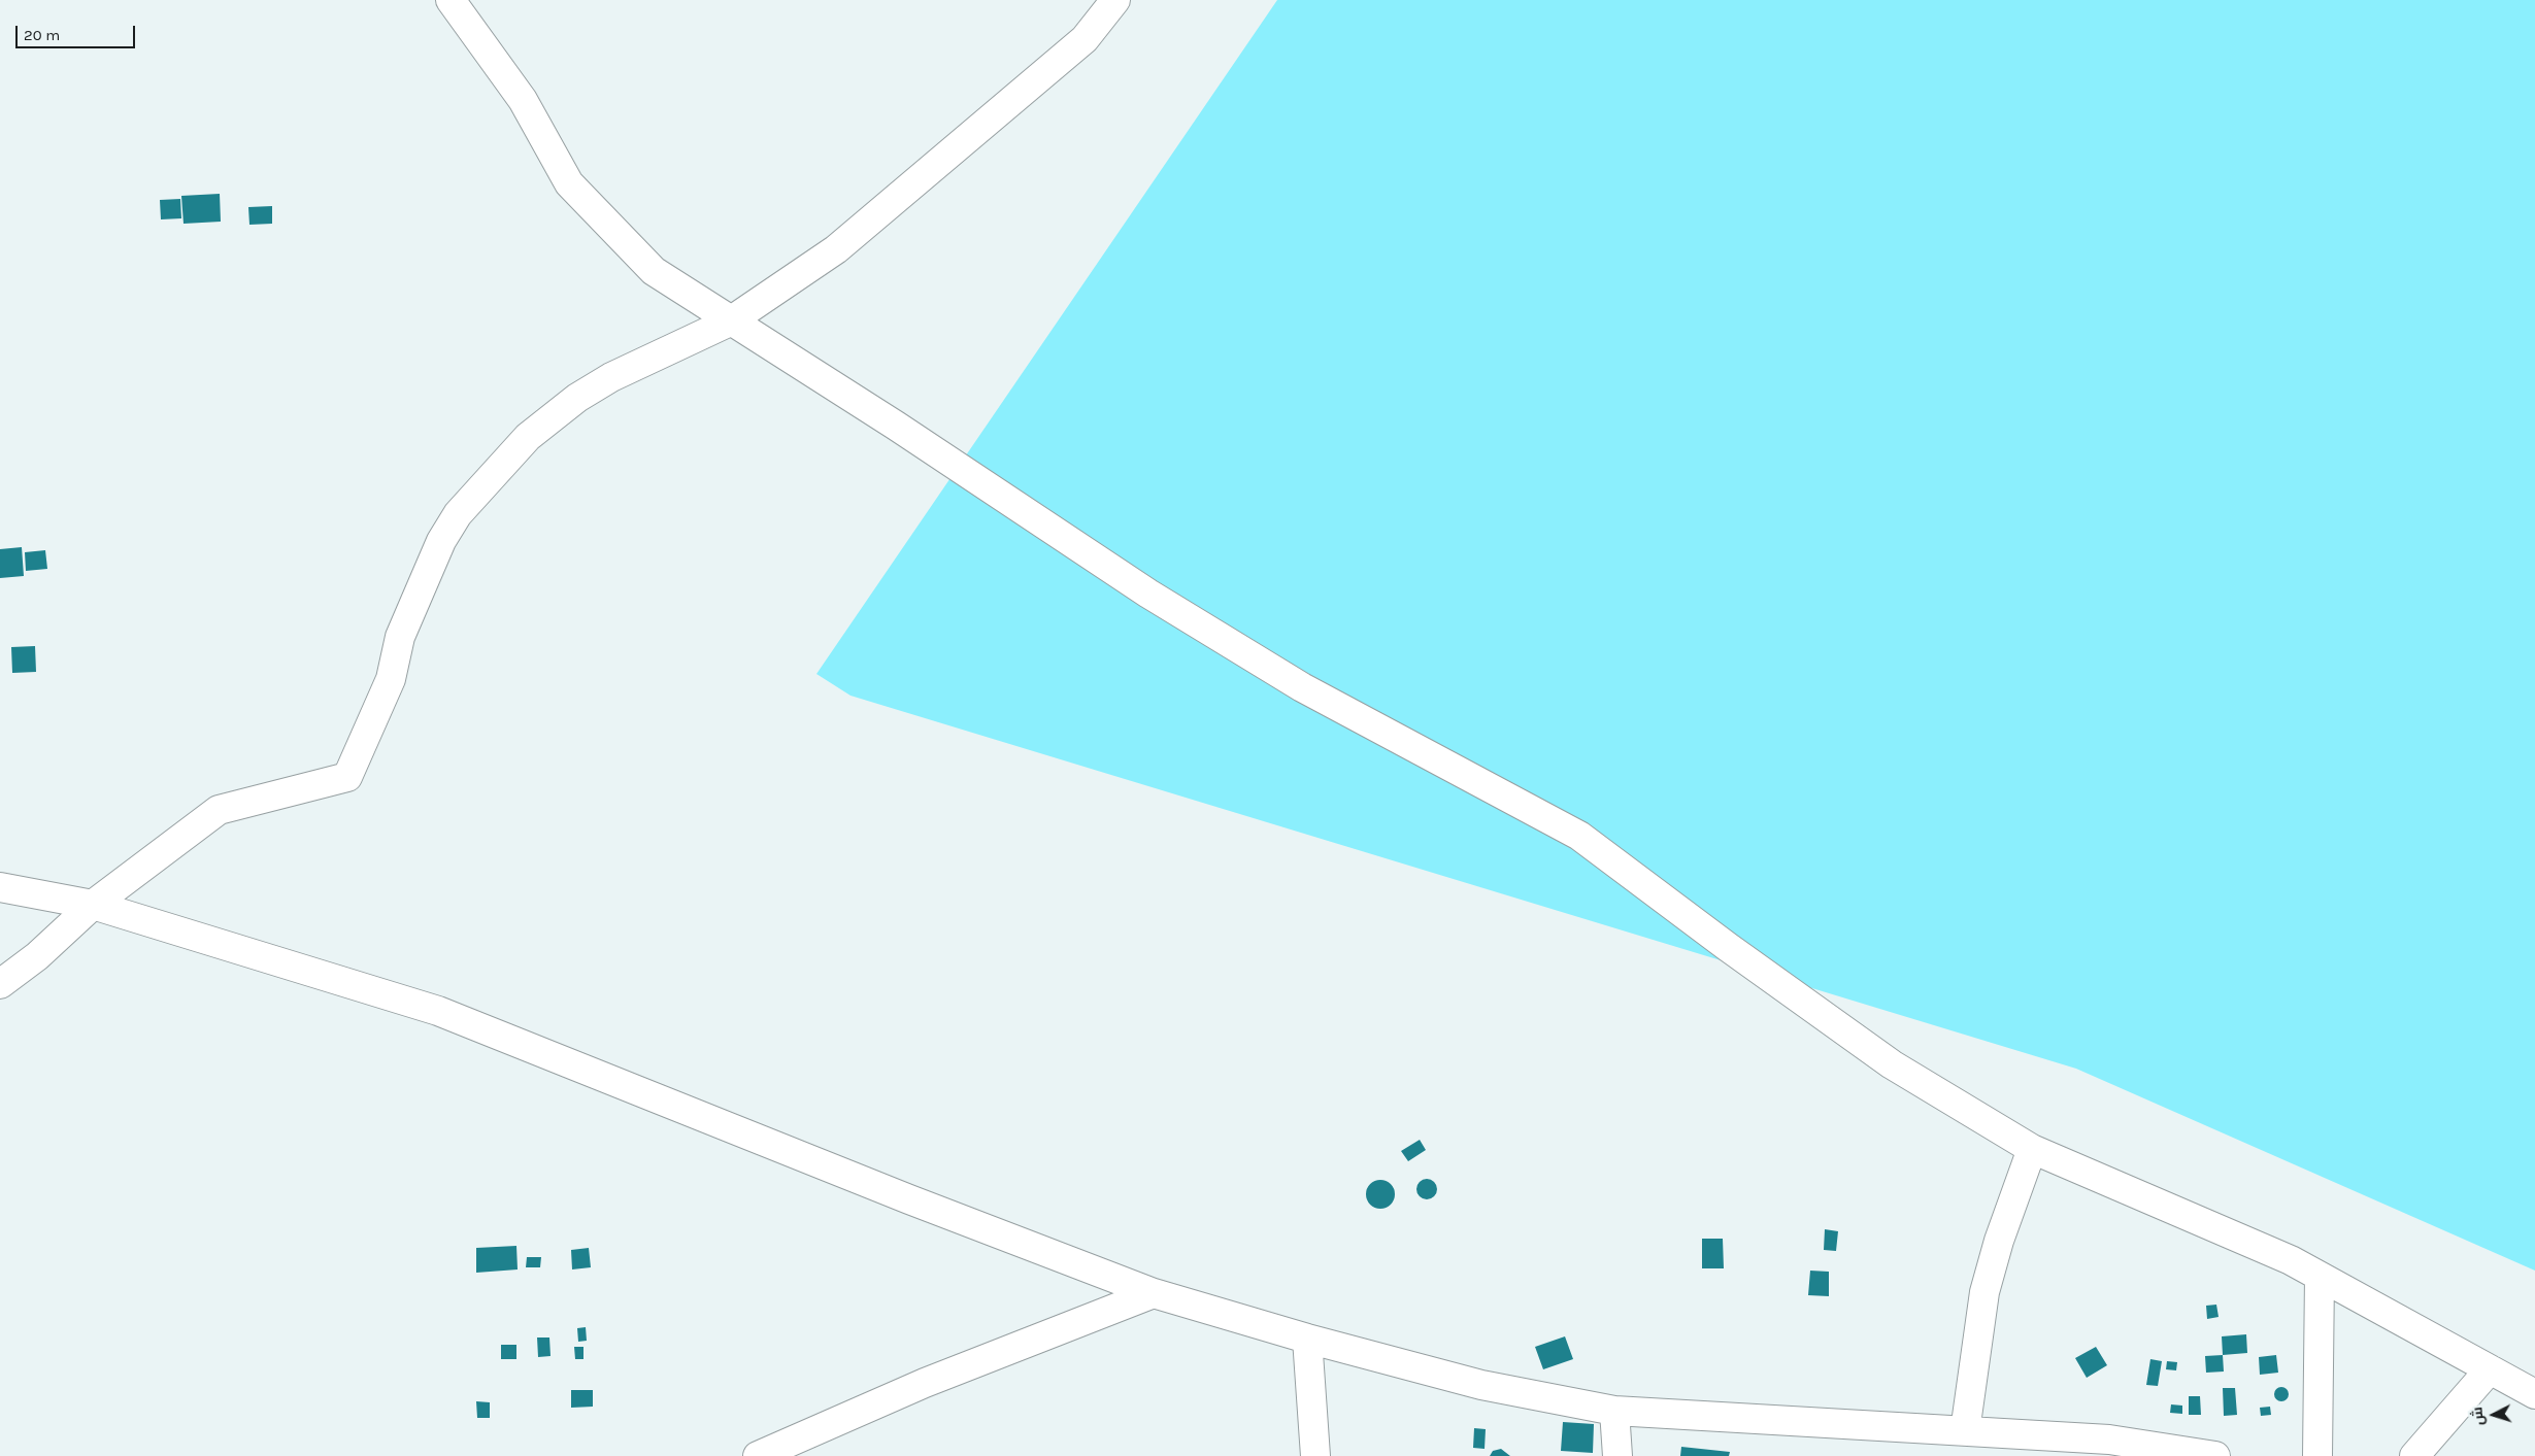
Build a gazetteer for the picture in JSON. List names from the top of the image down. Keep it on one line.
{"scale_bar":"20 m","north":"left"}
